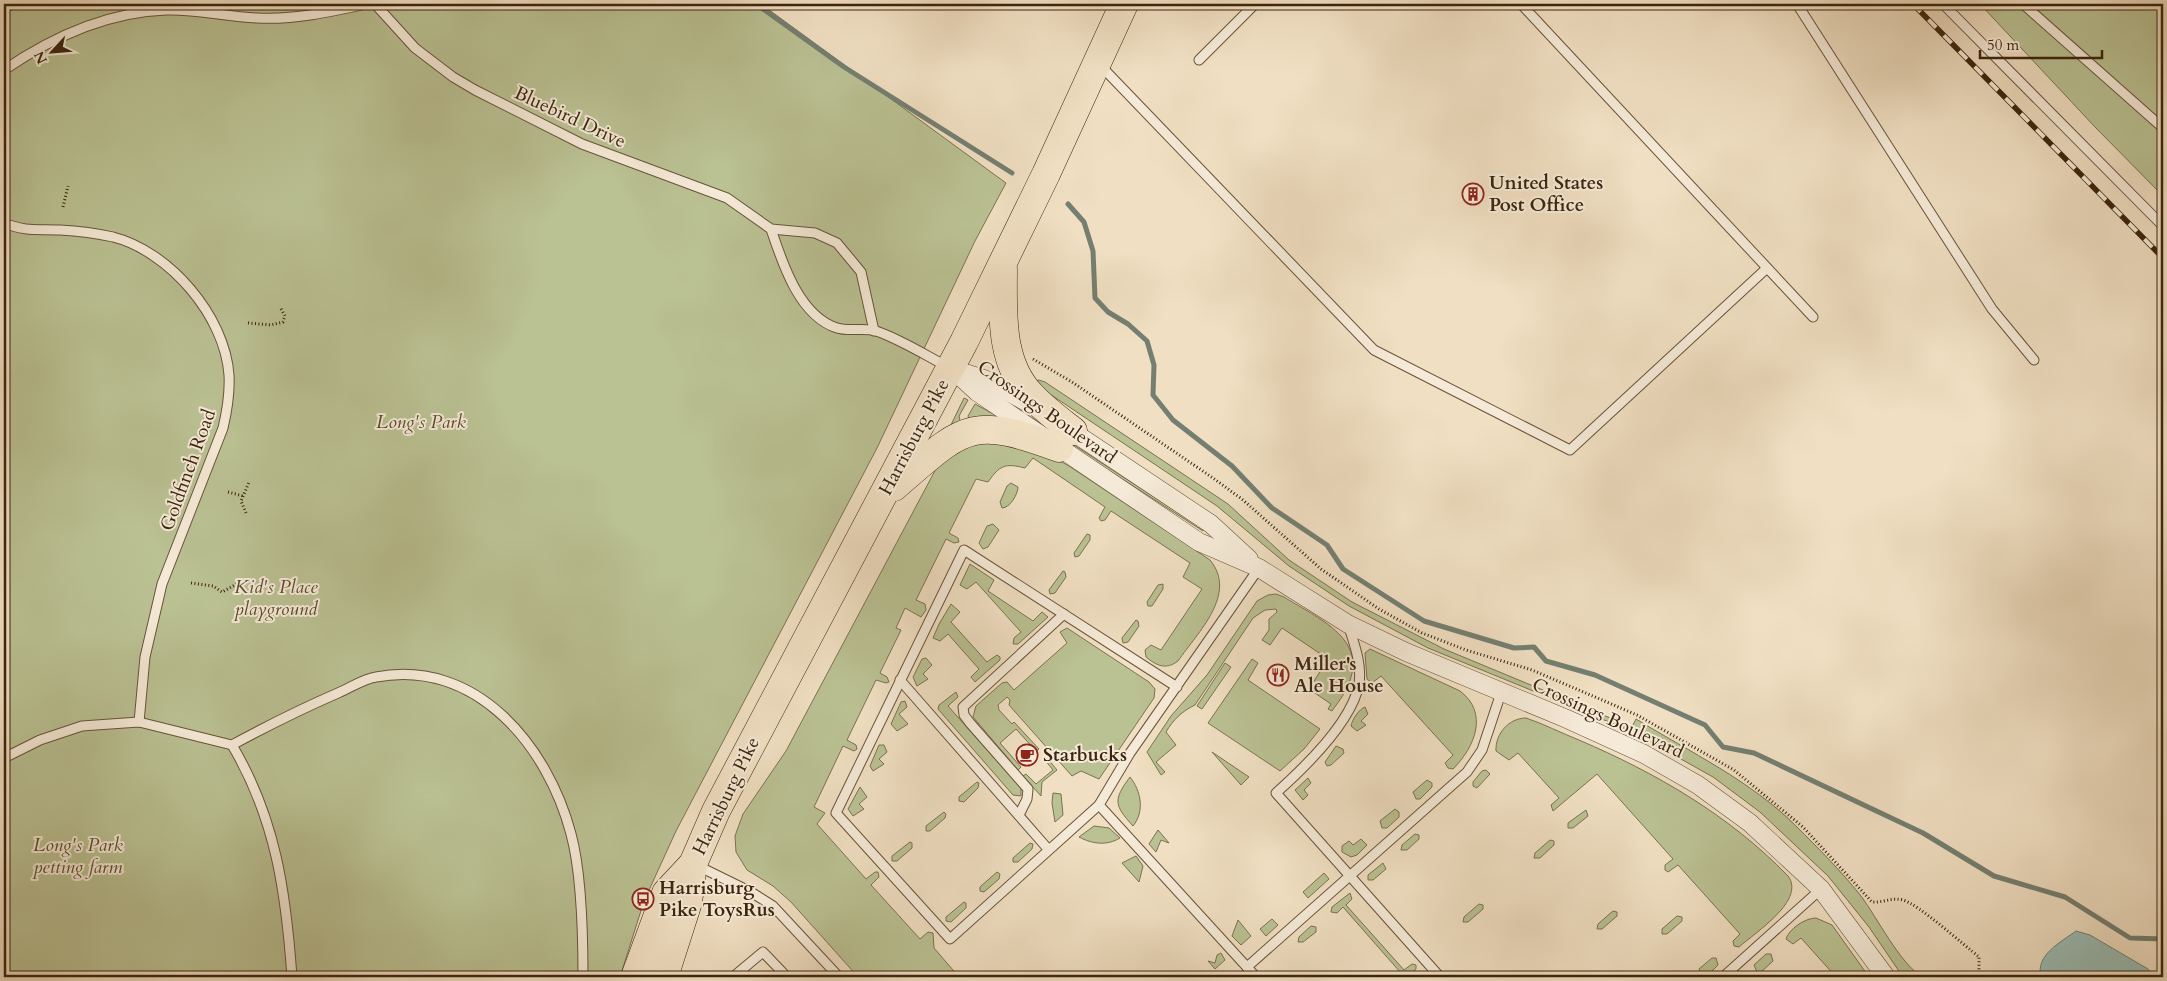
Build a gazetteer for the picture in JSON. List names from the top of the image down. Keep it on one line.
{"streets":{"main road":["Harrisburg Pike"],"street":["Crossings Boulevard"],"lane":["Bluebird Drive","Goldfinch Road"]},"crossings":[["Crossings Boulevard","Harrisburg Pike"]],"parks":["Long's Park","Kid's Place playground","Long's Park petting farm"],"places":{"building":["United States Post Office"],"restaurant":["Miller's Ale House"],"cafe":["Starbucks"],"bus stop":["Harrisburg Pike ToysRus"]},"scale_bar":"50 m","north":"bottom left"}
